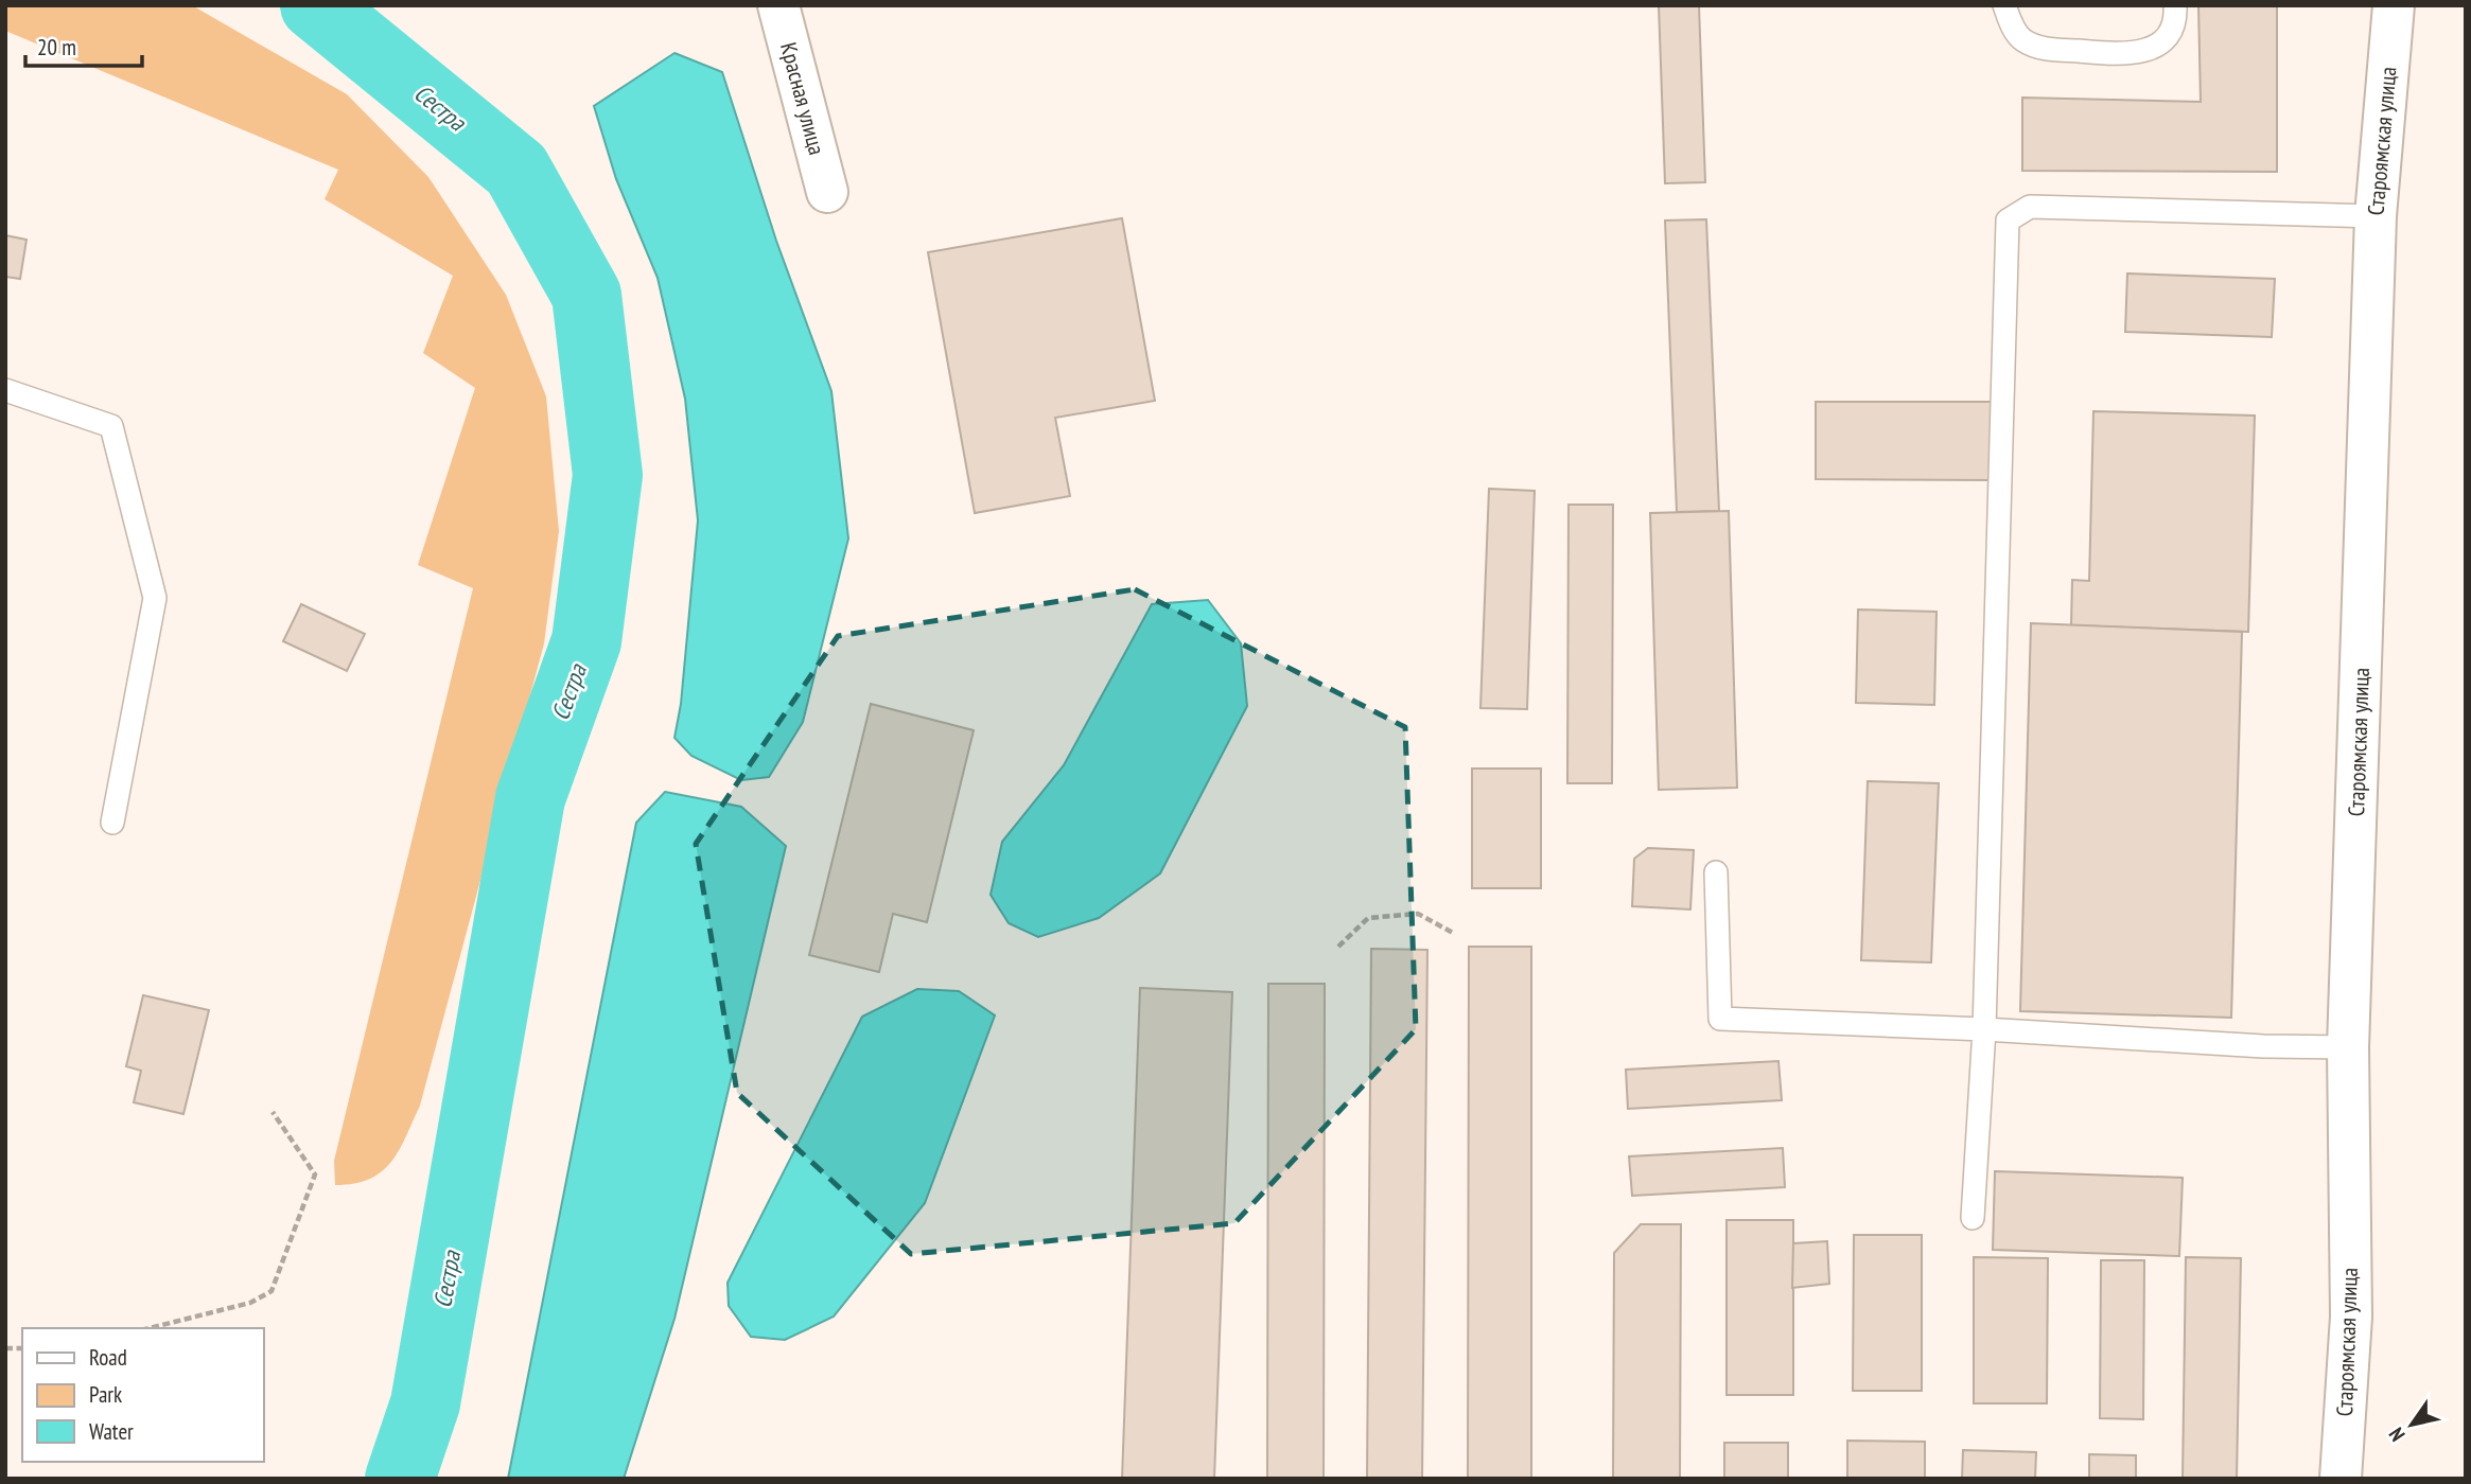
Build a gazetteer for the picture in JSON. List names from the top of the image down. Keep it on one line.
{"streets":{"street":["Красная улица","Староямская улица"]},"water":["Сестра"],"legend":["Road","Park","Water"],"scale_bar":"20 m","north":"bottom left"}
